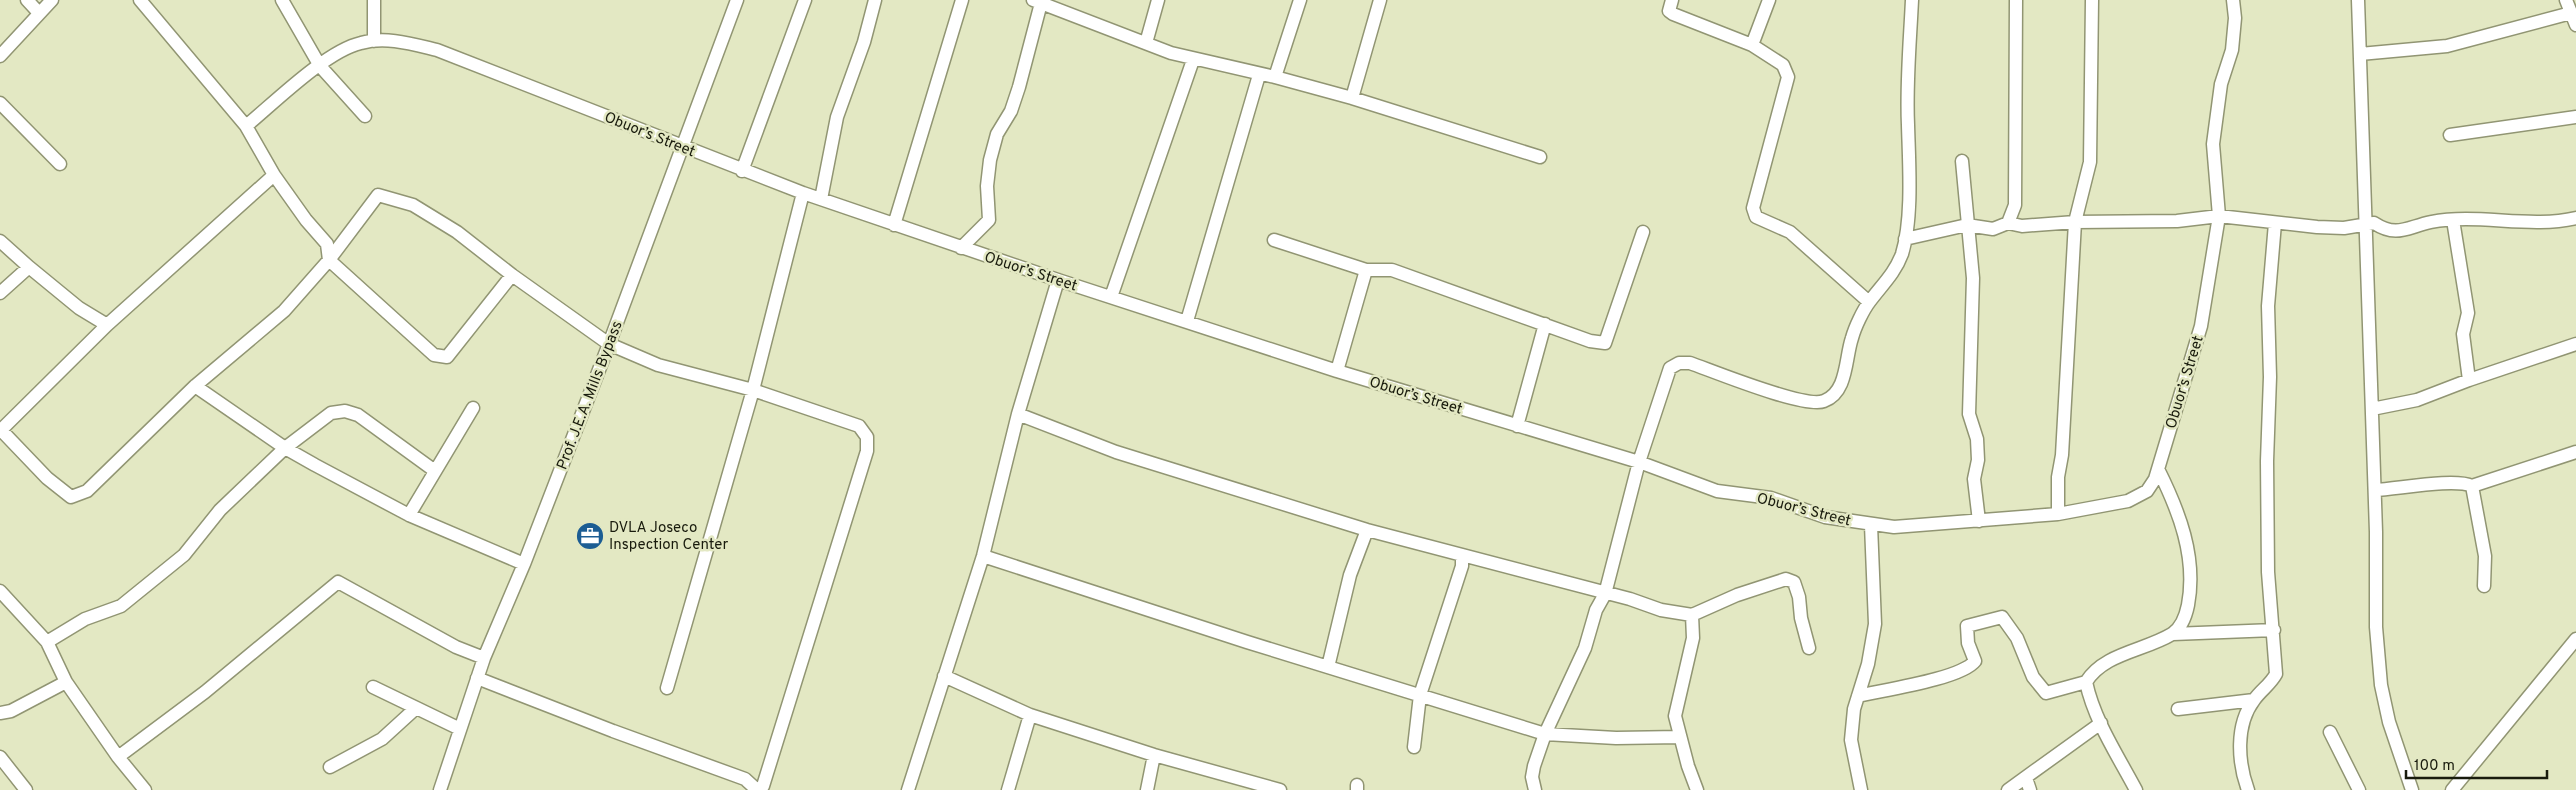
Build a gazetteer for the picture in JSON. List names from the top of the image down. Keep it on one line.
{"streets":{"street":["Obuor’s Street","Prof. J.E.A. Mills Bypass"]},"crossings":[["Obuor’s Street","Prof. J.E.A. Mills Bypass"]],"places":{"office":["DVLA Joseco Inspection Center"]},"scale_bar":"100 m"}
